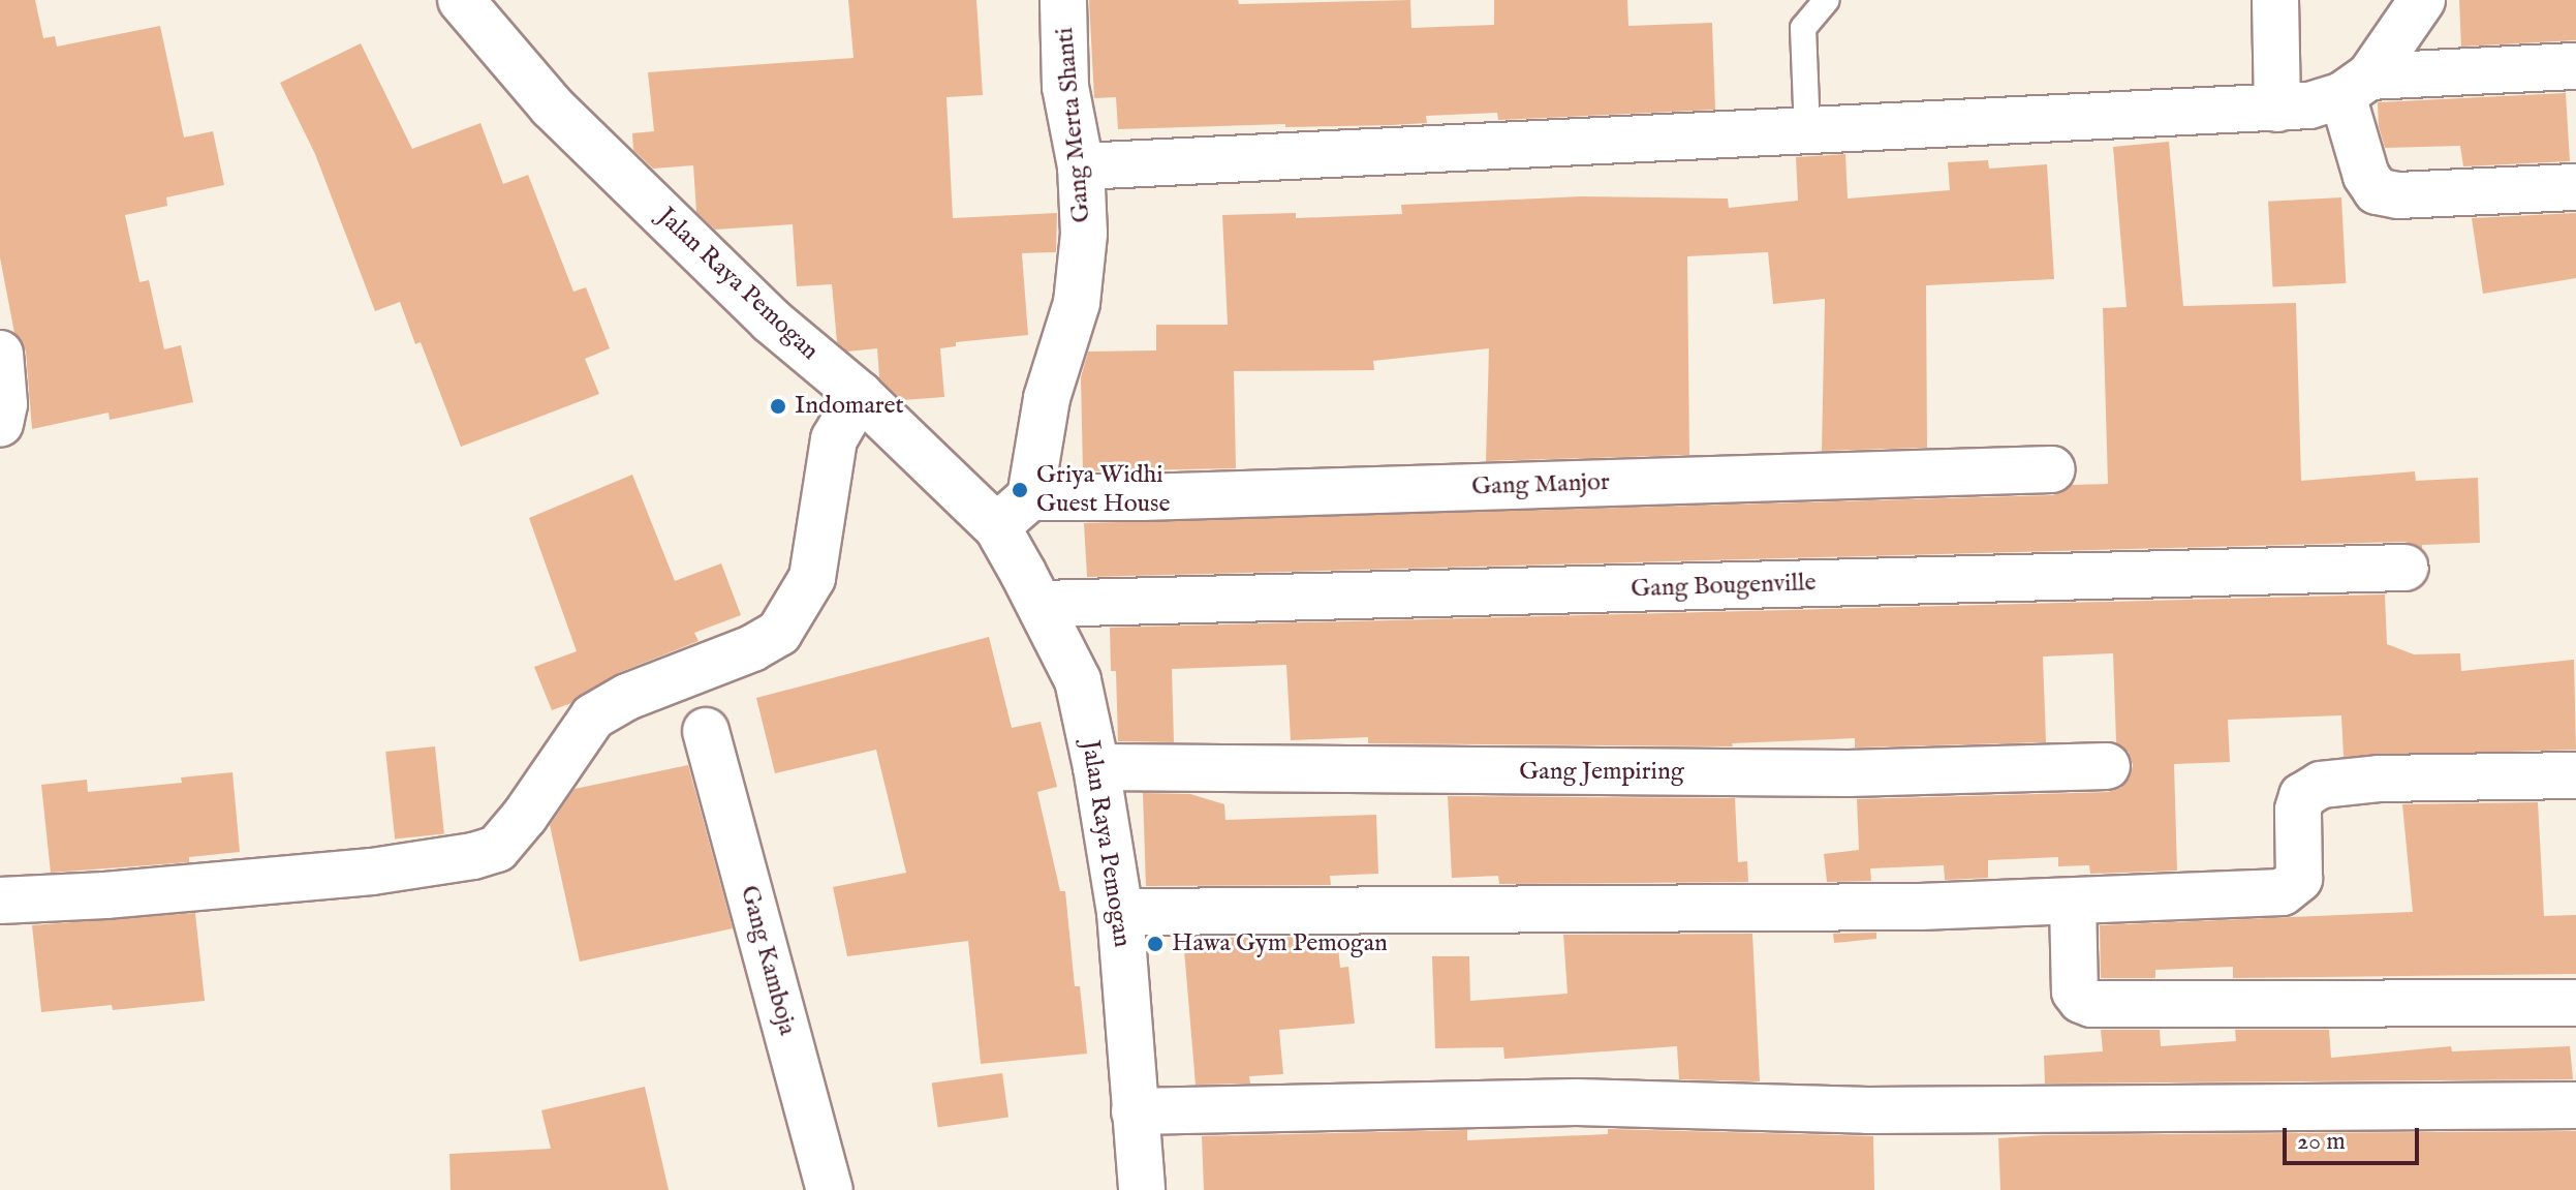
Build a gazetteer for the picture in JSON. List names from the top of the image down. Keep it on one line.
{"streets":{"street":["Gang Merta Shanti","Jalan Raya Pemogan","Gang Manjor","Gang Bougenville","Gang Jempiring","Gang Kamboja"]},"crossings":[["Gang Merta Shanti","Gang Manjor"],["Jalan Raya Pemogan","Gang Bougenville"],["Jalan Raya Pemogan","Gang Jempiring"]],"places":["Indomaret","Griya Widhi Guest House","Hawa Gym Pemogan"],"scale_bar":"20 m"}
